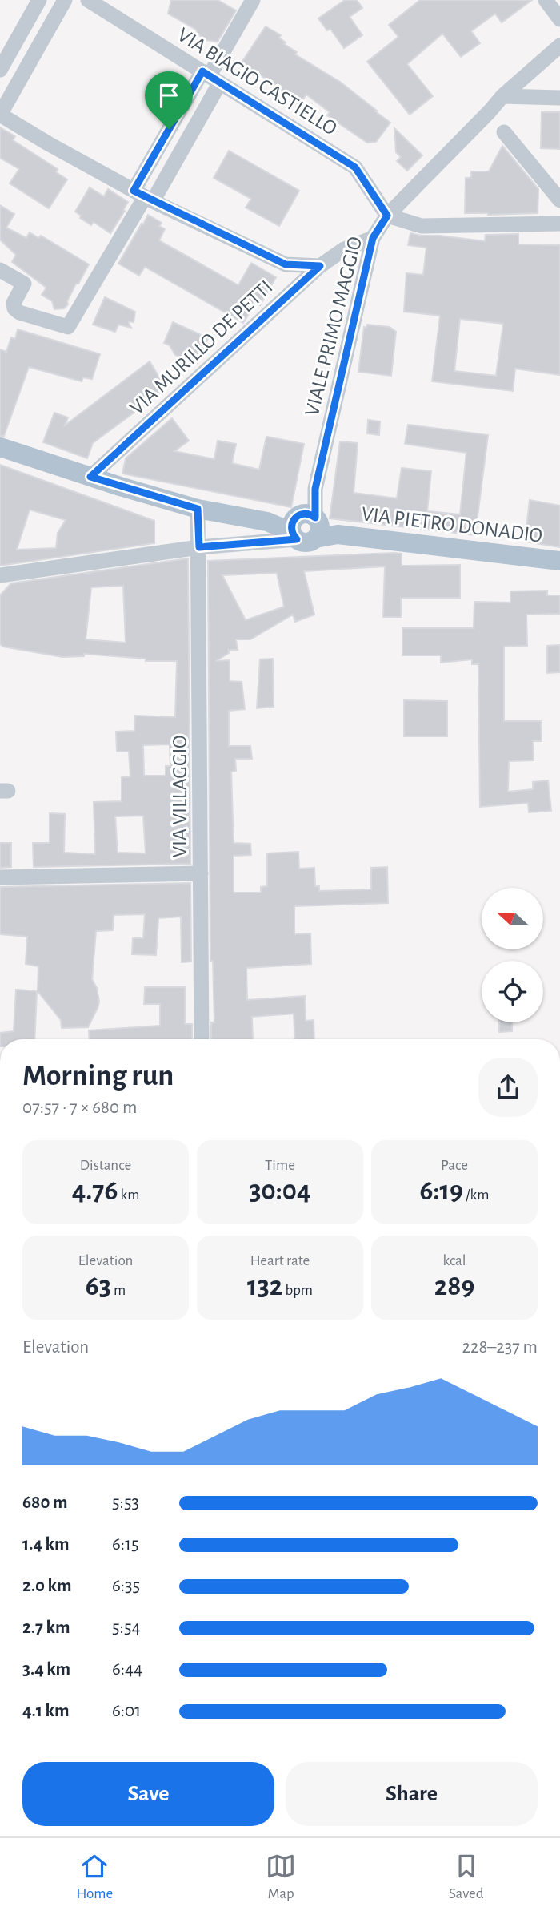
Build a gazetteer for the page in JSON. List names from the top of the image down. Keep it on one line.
{"streets":{"main road":["VIA PIETRO DONADIO"],"street":["VIA BIAGIO CASTIELLO","VIALE PRIMO MAGGIO","VIA MURILLO DE PETTI","VIA VILLAGGIO"]},"crossings":[["VIA BIAGIO CASTIELLO","VIALE PRIMO MAGGIO"],["VIALE PRIMO MAGGIO","VIA MURILLO DE PETTI"],["VIALE PRIMO MAGGIO","VIA PIETRO DONADIO"],["VIA MURILLO DE PETTI","VIA PIETRO DONADIO"],["VIA PIETRO DONADIO","VIA VILLAGGIO"]],"north":"left","page":{"heading":["Morning run","07:57 · 7 × 680 m"],"stats":[["Distance","4.76 km"],["Time","30:04"],["Pace","6:19 /km"],["Elevation","63 m"],["Heart rate","132 bpm"],["kcal","289"]],"chart":["Elevation","228–237 m"],"list":[{"name":"680 m","note":"5:53"},{"name":"1.4 km","note":"6:15"},{"name":"2.0 km","note":"6:35"},{"name":"2.7 km","note":"5:54"},{"name":"3.4 km","note":"6:44"},{"name":"4.1 km","note":"6:01"}],"buttons":["Save","Share"],"tabs":["Home","Map","Saved"]}}
